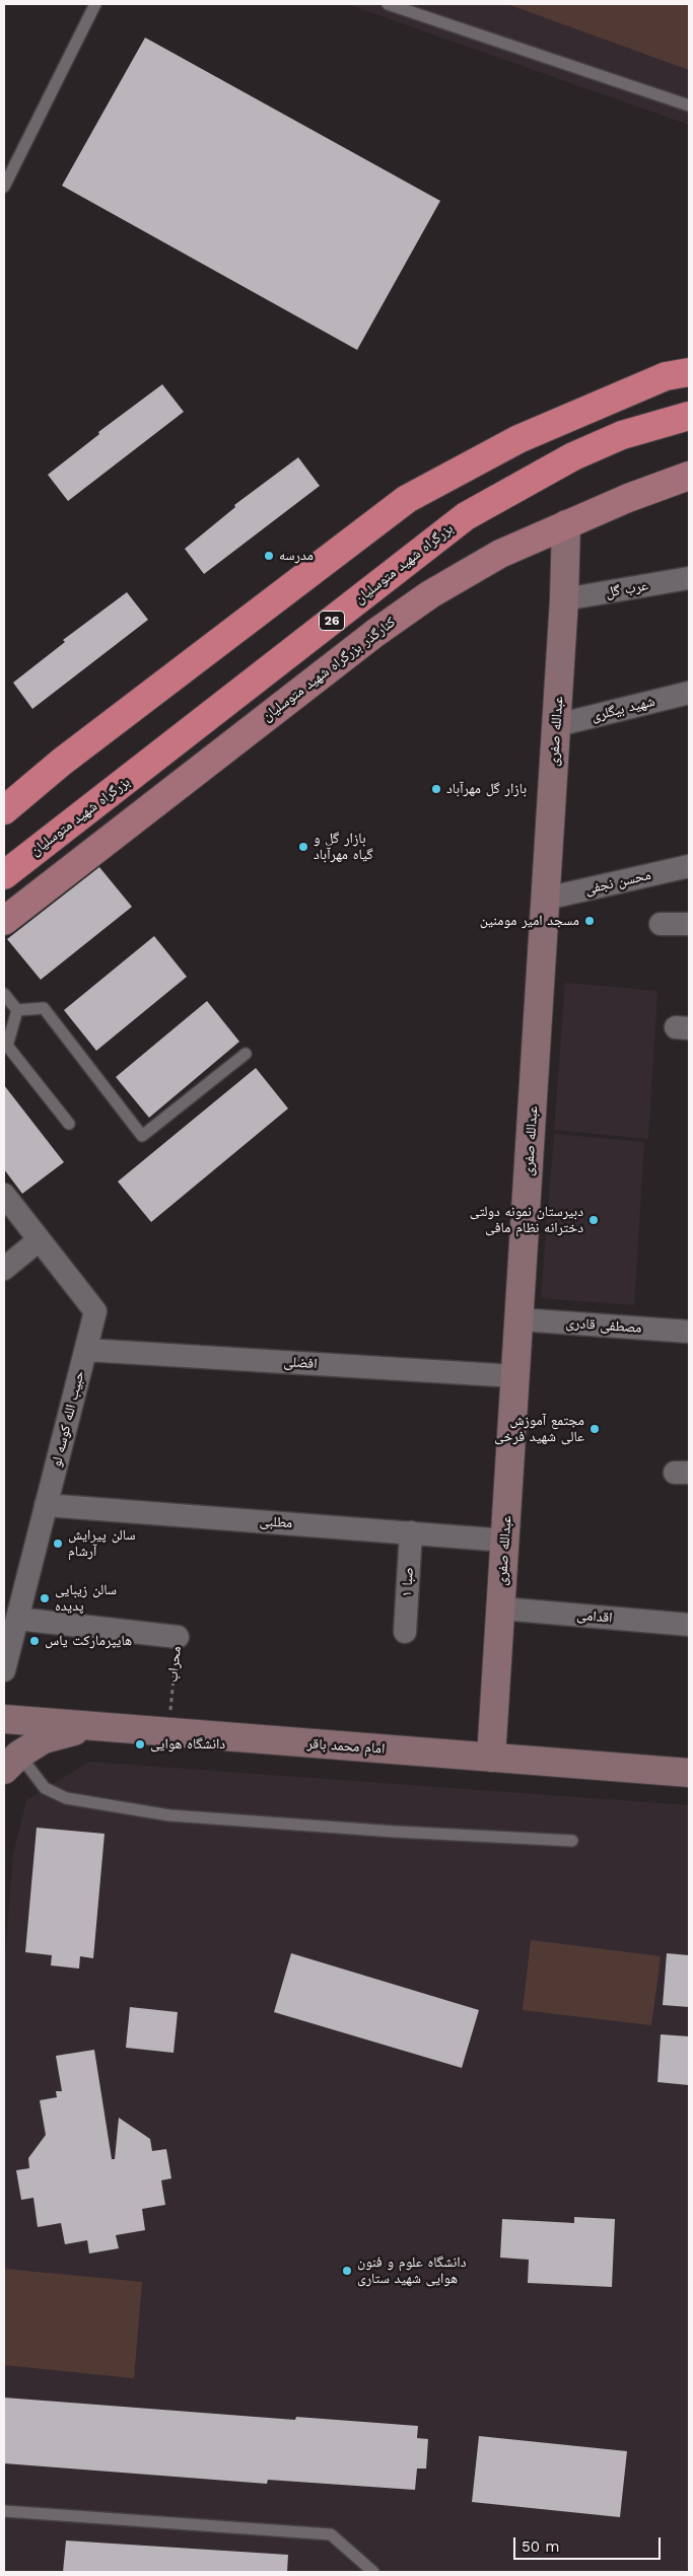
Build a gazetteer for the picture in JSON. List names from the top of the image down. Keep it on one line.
{"streets":{"highway":["بزرگراه شهید متوسلیان","26"],"main road":["کنارگذر بزرگراه شهید متوسلیان"],"street":["عرب گل","شهید بیگلری","عبدالله صفری","محسن نجفی","مصطفی قادری","افضلی","حبیب الله کوسه لو","مطلبی","صبا ۱","اقدامی","محراب","امام محمد باقر"]},"crossings":[["عرب گل","عبدالله صفری"],["کنارگذر بزرگراه شهید متوسلیان","عبدالله صفری"],["شهید بیگلری","عبدالله صفری"],["عبدالله صفری","محسن نجفی"],["عبدالله صفری","مصطفی قادری"],["عبدالله صفری","افضلی"],["عبدالله صفری","مطلبی"],["عبدالله صفری","اقدامی"],["عبدالله صفری","امام محمد باقر"],["افضلی","حبیب الله کوسه لو"],["حبیب الله کوسه لو","مطلبی"],["حبیب الله کوسه لو","محراب"],["مطلبی","صبا ۱"],["محراب","امام محمد باقر"]],"places":["مدرسه","بازار گل مهرآباد","بازار گل و گیاه مهرآباد","مسجد امیر مومنین","دبیرستان نمونه دولتی دخترانه نظام مافی","مجتمع آموزش عالی شهید فرخی","سالن پیرایش آرشام","سالن زیبایی پدیده","هایپرمارکت یاس","دانشگاه هوایی","دانشگاه علوم و فنون هوایی شهید ستاری"],"scale_bar":"50 m"}
